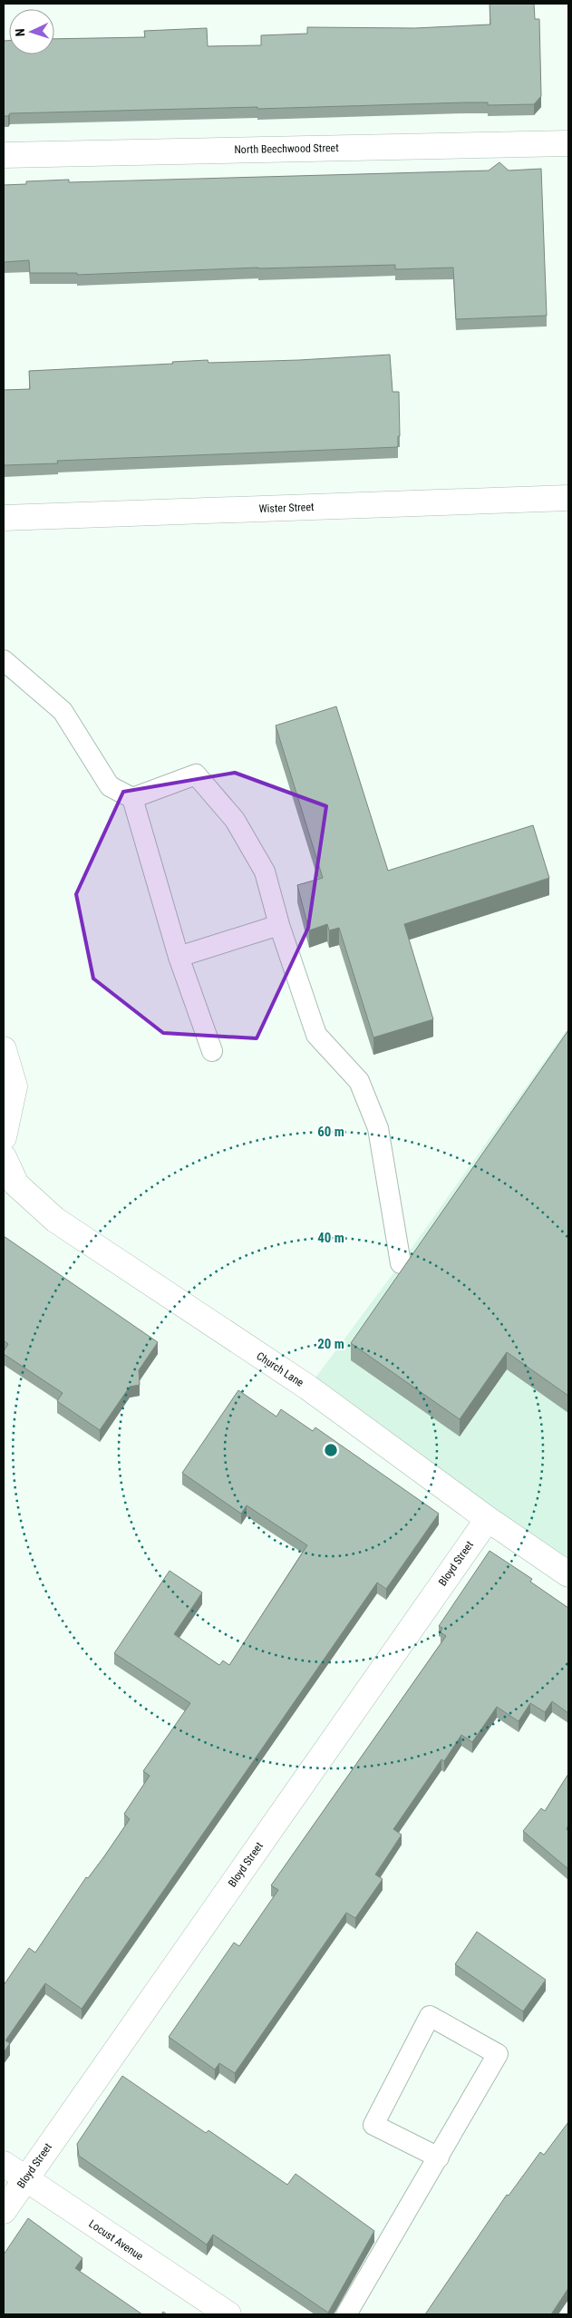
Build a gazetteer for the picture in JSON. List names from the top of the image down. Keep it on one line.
{"streets":{"street":["North Beechwood Street","Wister Street","Church Lane","Bloyd Street","Locust Avenue"]},"crossings":[["Church Lane","Bloyd Street"],["Bloyd Street","Locust Avenue"]],"north":"left","rings":["60 m","40 m","20 m"]}
